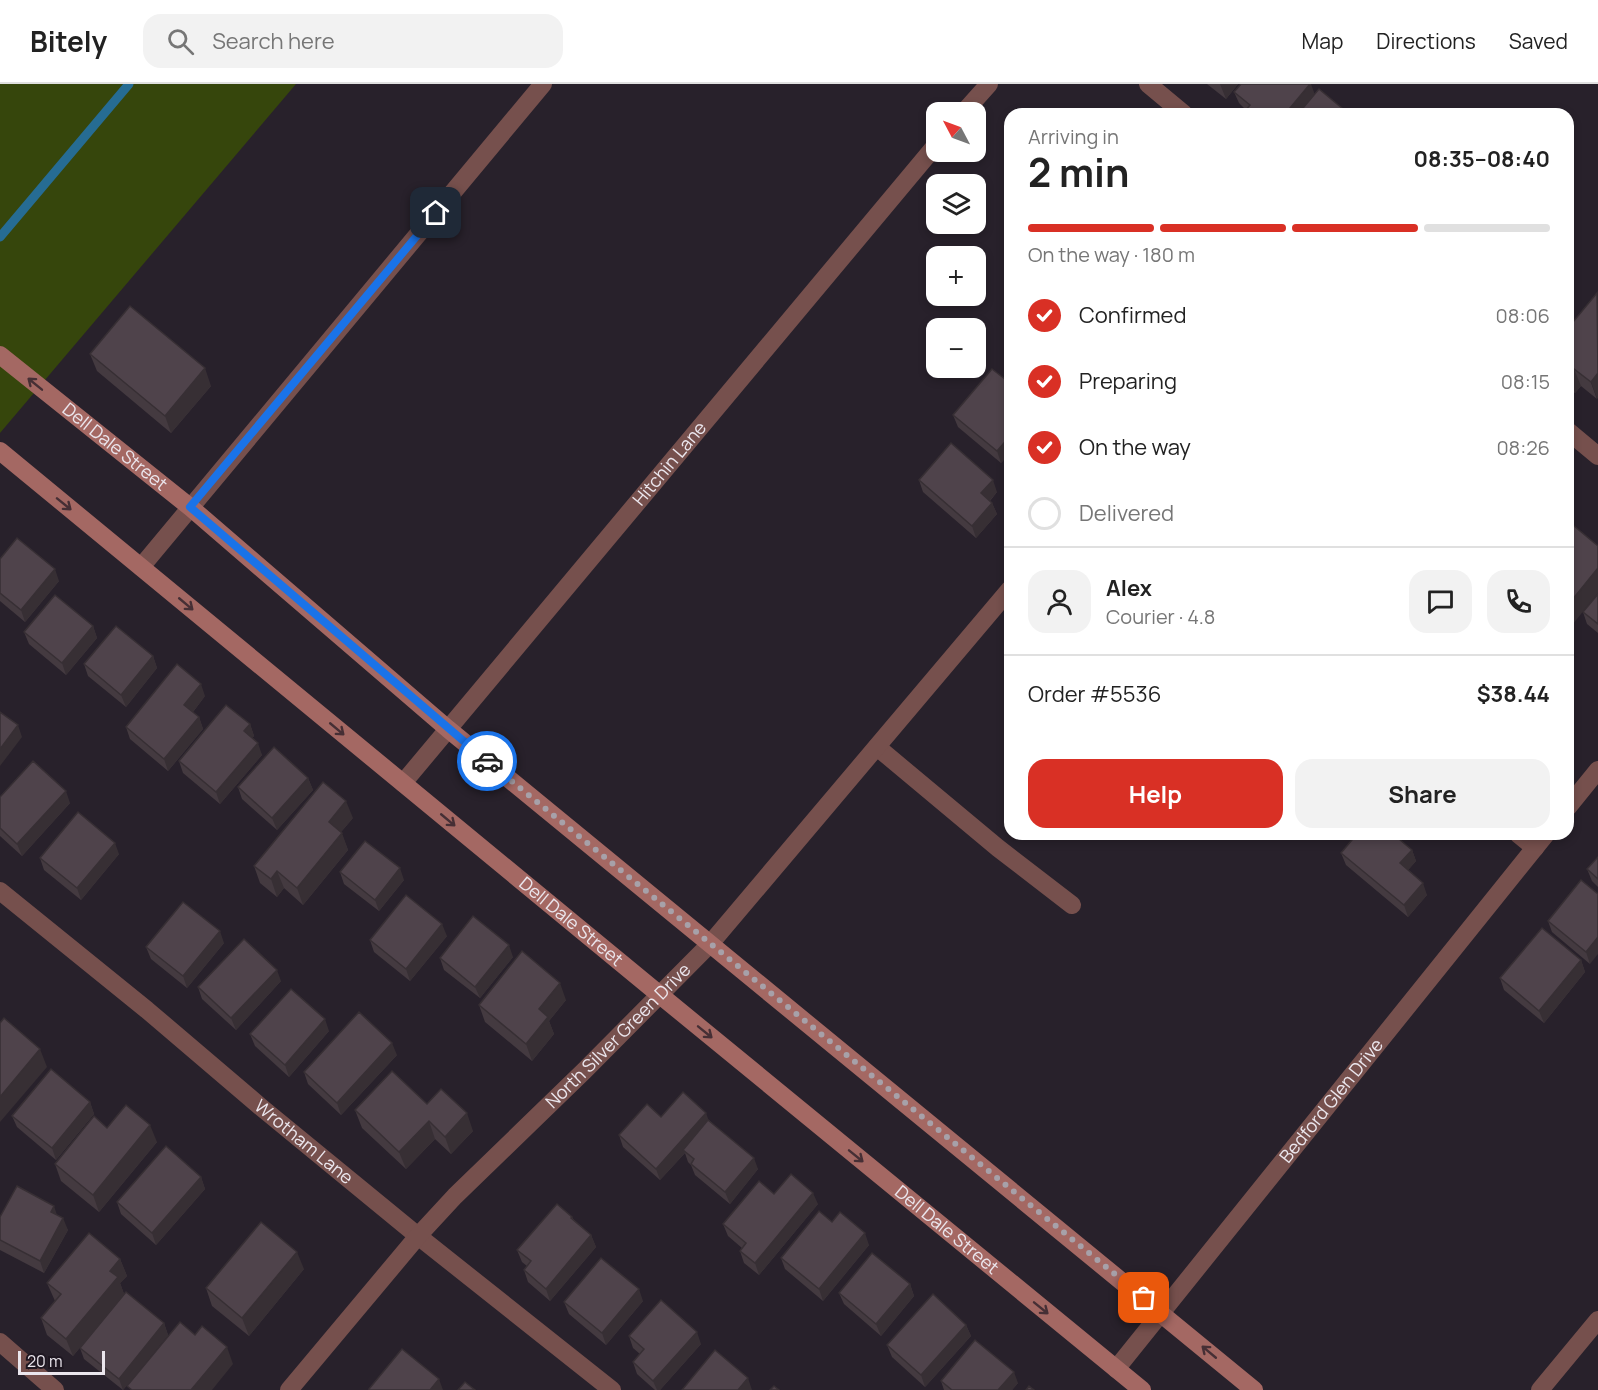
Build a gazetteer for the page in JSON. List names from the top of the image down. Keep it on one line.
{"streets":{"main road":["Dell Dale Street"],"street":["Hitchin Lane","North Silver Green Drive","Bedford Glen Drive","Wrotham Lane"]},"crossings":[["Dell Dale Street","Hitchin Lane"],["Dell Dale Street","North Silver Green Drive"],["Dell Dale Street","Bedford Glen Drive"],["North Silver Green Drive","Wrotham Lane"]],"scale_bar":"20 m","north":"top left","page":{"header":"Bitely","search":"Search here","nav":["Map","Directions","Saved"],"map_buttons":["+","−"],"heading":["2 min","Arriving in","08:35–08:40"],"panel":["Alex","Courier · 4.8","Order #5536","$38.44"],"bar":"On the way · 180 m","list":[["Confirmed","08:06"],["Preparing","08:15"],["On the way","08:26"],"Delivered"],"buttons":["Help","Share"],"scale":"20 m"}}
